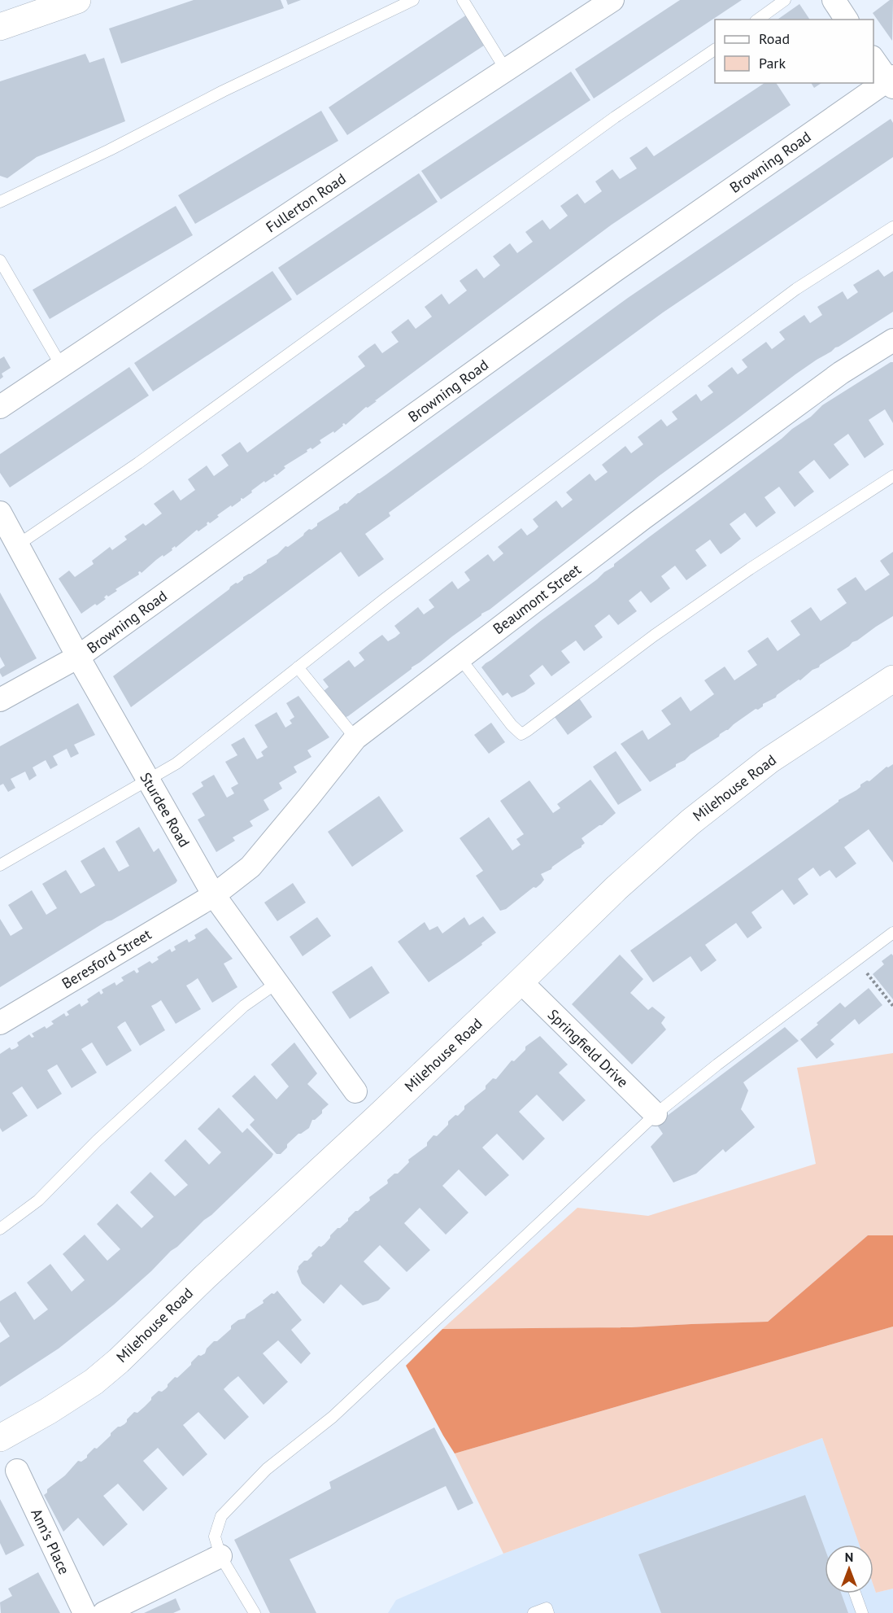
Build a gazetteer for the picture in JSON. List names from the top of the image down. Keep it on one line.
{"streets":{"main road":["Milehouse Road"],"street":["Browning Road","Fullerton Road","Beaumont Street","Sturdee Road","Beresford Street","Springfield Drive","Ann's Place"]},"crossings":[["Browning Road","Sturdee Road"],["Beaumont Street","Sturdee Road"],["Beaumont Street","Beresford Street"],["Milehouse Road","Springfield Drive"],["Sturdee Road","Beresford Street"]],"legend":["Road","Park"],"north":"top"}
